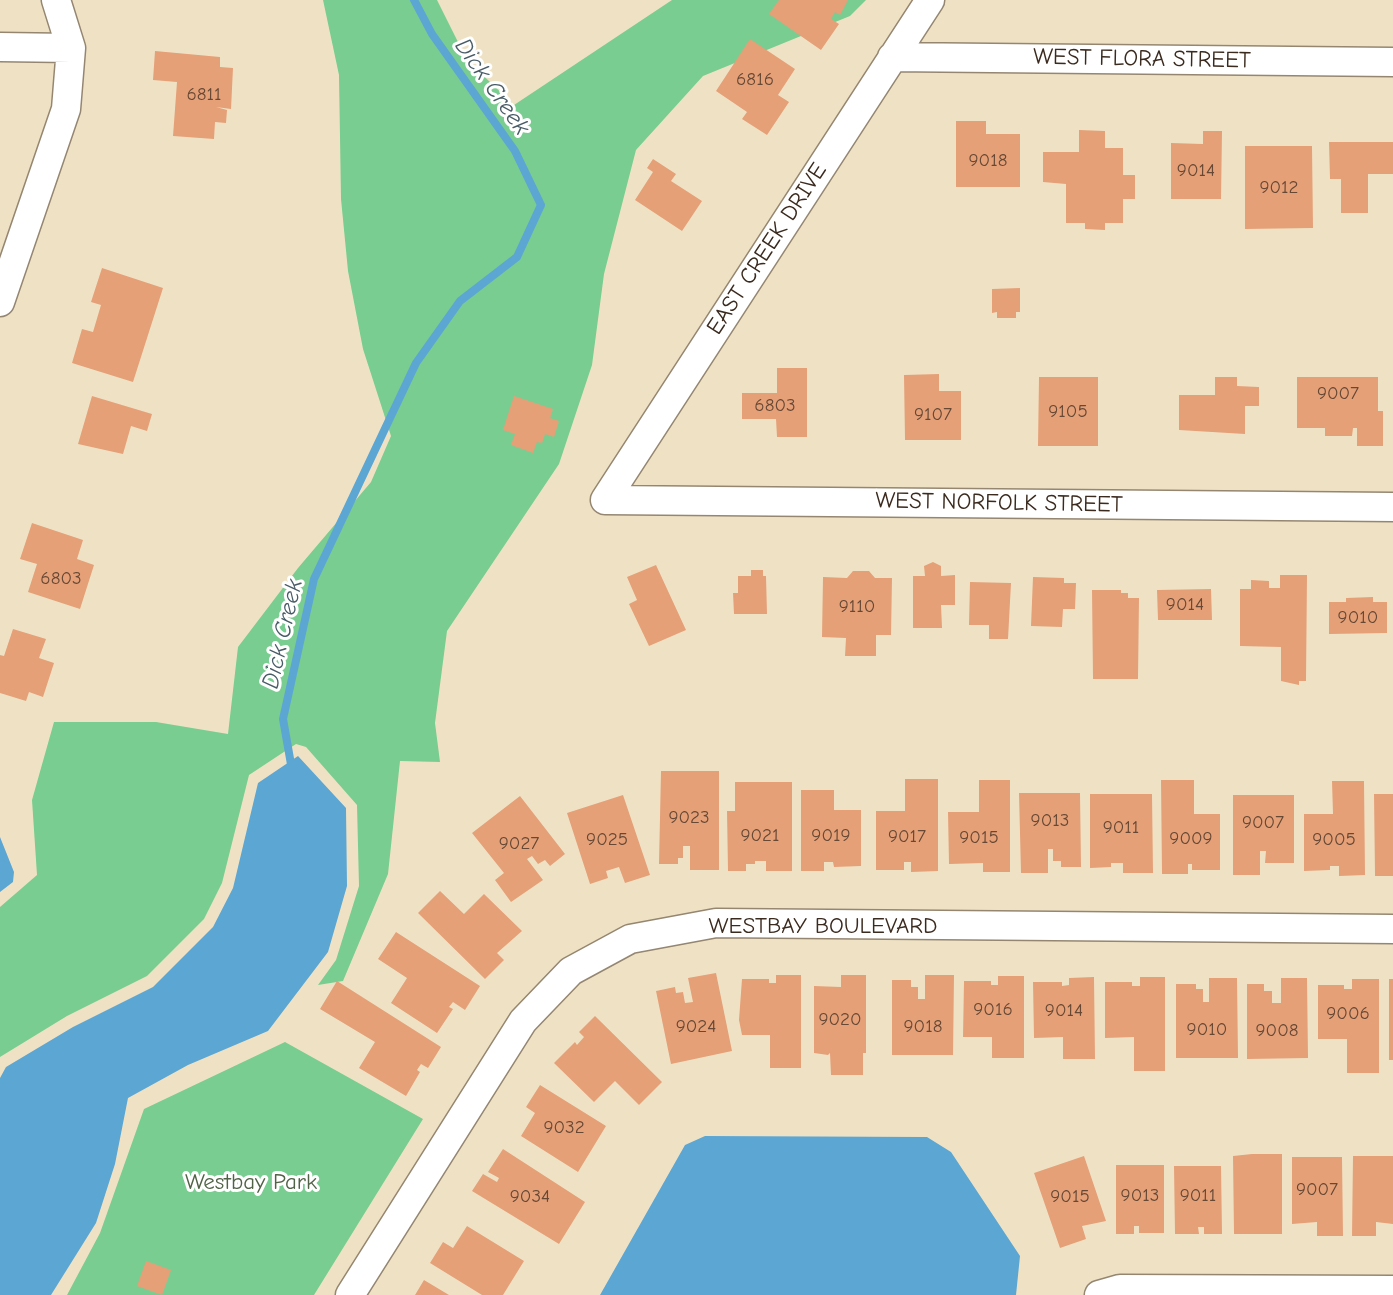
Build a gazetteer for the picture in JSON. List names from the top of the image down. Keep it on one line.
{"streets":{"street":["WEST FLORA STREET","EAST CREEK DRIVE","WEST NORFOLK STREET","WESTBAY BOULEVARD"]},"crossings":[["WEST FLORA STREET","EAST CREEK DRIVE"],["EAST CREEK DRIVE","WEST NORFOLK STREET"]],"water":["Dick Creek"],"parks":["Westbay Park"],"house_numbers":["6816","6811","9018","9014","9012","9007","6803","9105","9107","6803","9014","9110","9010","9023","9013","9007","9011","9021","9019","9017","9015","9009","9025","9005","9027","9016","9014","9006","9020","9024","9018","9010","9008","9032","9007","9013","9011","9034","9015"]}
